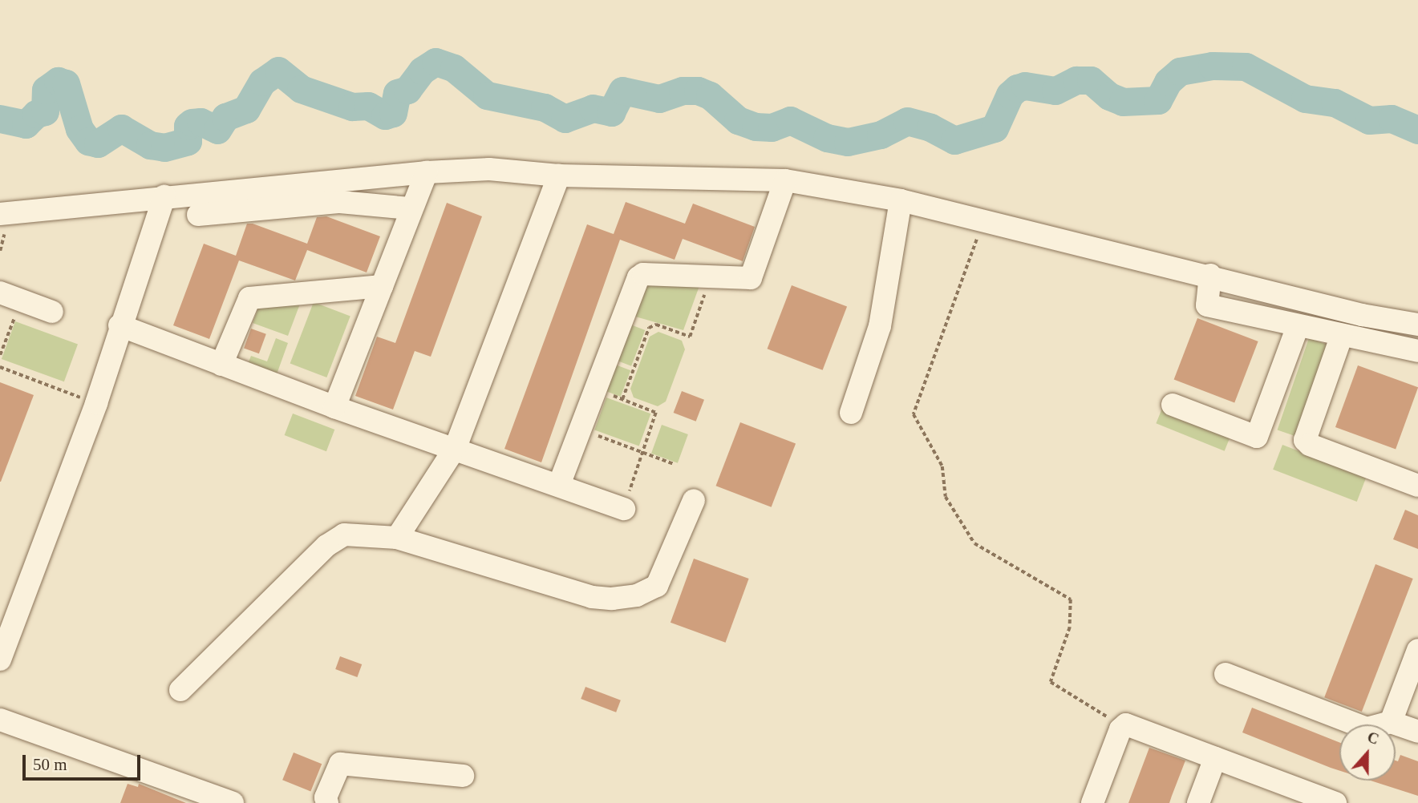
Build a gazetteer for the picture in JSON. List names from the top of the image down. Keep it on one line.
{"scale_bar":"50 m","north":"top"}
